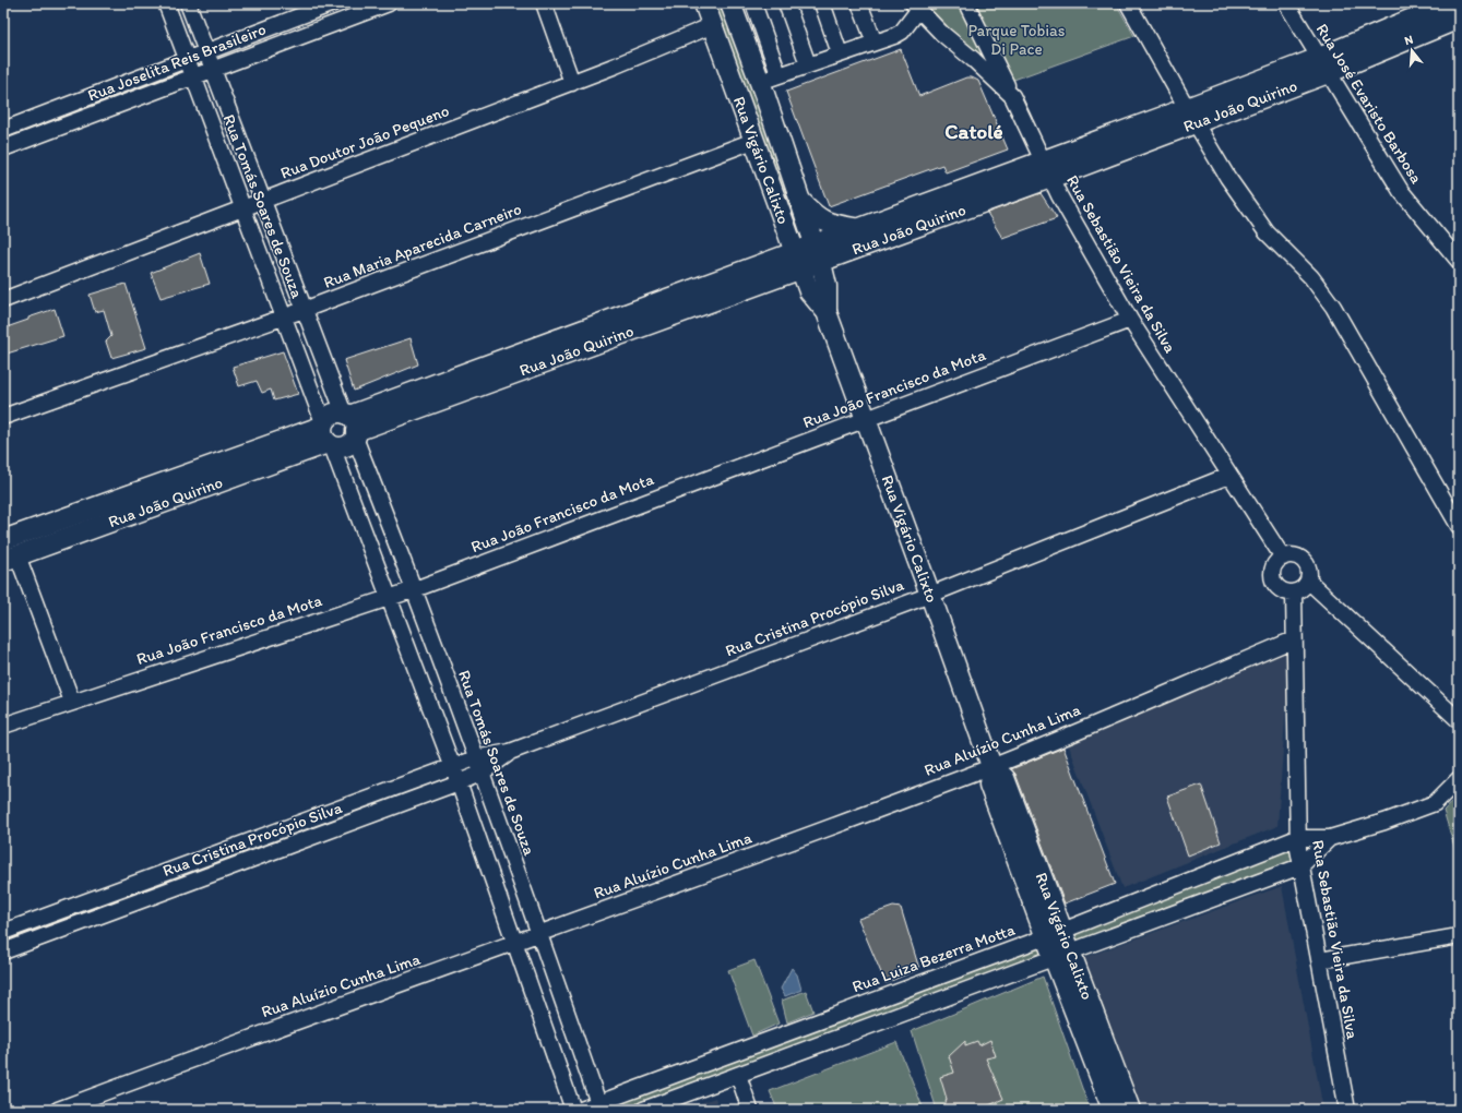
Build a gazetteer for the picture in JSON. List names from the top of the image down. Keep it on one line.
{"streets":{"main road":["Rua João Quirino","Rua Vigário Calixto"],"street":["Rua Joselita Reis Brasileiro","Rua José Evaristo Barbosa","Rua Doutor João Pequeno","Rua Tomás Soares de Souza","Rua Maria Aparecida Carneiro","Rua Sebastião Vieira da Silva","Rua João Francisco da Mota","Rua Cristina Procópio Silva","Rua Aluízio Cunha Lima","Rua Luiza Bezerra Motta"]},"crossings":[["Rua Joselita Reis Brasileiro","Rua Tomás Soares de Souza"],["Rua José Evaristo Barbosa","Rua João Quirino"],["Rua João Quirino","Rua Vigário Calixto"],["Rua João Quirino","Rua Tomás Soares de Souza"],["Rua João Quirino","Rua Sebastião Vieira da Silva"],["Rua Doutor João Pequeno","Rua Vigário Calixto"],["Rua Doutor João Pequeno","Rua Tomás Soares de Souza"],["Rua Vigário Calixto","Rua Maria Aparecida Carneiro"],["Rua Vigário Calixto","Rua João Francisco da Mota"],["Rua Vigário Calixto","Rua Cristina Procópio Silva"],["Rua Vigário Calixto","Rua Aluízio Cunha Lima"],["Rua Vigário Calixto","Rua Luiza Bezerra Motta"],["Rua Tomás Soares de Souza","Rua Maria Aparecida Carneiro"],["Rua Tomás Soares de Souza","Rua João Francisco da Mota"],["Rua Tomás Soares de Souza","Rua Cristina Procópio Silva"],["Rua Tomás Soares de Souza","Rua Aluízio Cunha Lima"],["Rua Tomás Soares de Souza","Rua Luiza Bezerra Motta"],["Rua Sebastião Vieira da Silva","Rua João Francisco da Mota"],["Rua Sebastião Vieira da Silva","Rua Cristina Procópio Silva"],["Rua Sebastião Vieira da Silva","Rua Aluízio Cunha Lima"],["Rua Sebastião Vieira da Silva","Rua Luiza Bezerra Motta"]],"districts":["Catolé"],"parks":["Parque Tobias Di Pace"],"north":"top"}
